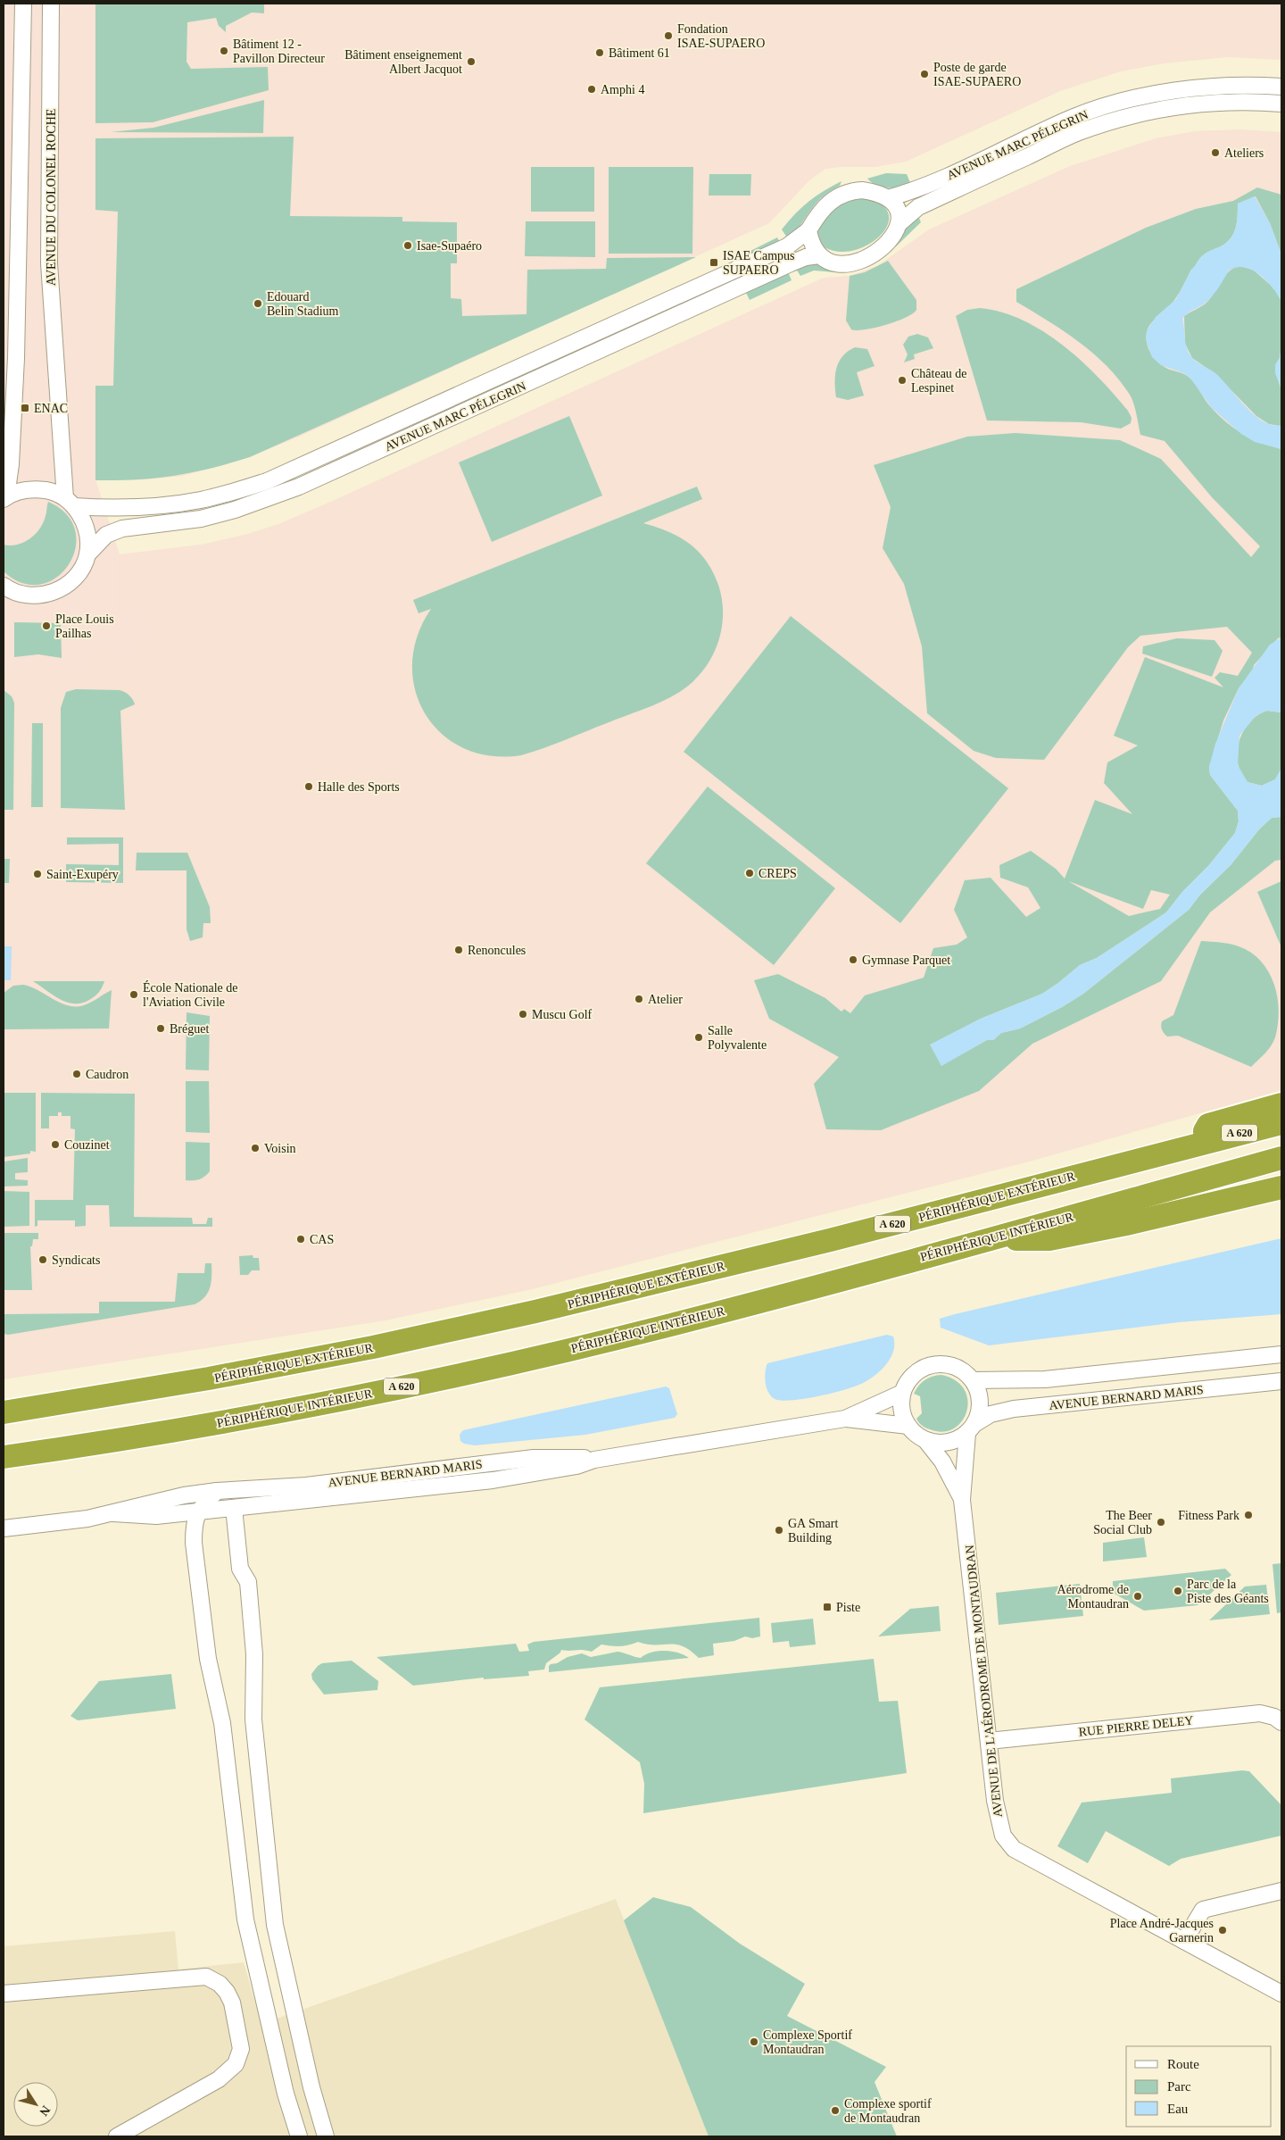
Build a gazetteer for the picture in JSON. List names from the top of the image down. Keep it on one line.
{"streets":{"highway":["A 620","PÉRIPHÉRIQUE EXTÉRIEUR","PÉRIPHÉRIQUE INTÉRIEUR"],"street":["AVENUE MARC PÉLEGRIN","AVENUE DU COLONEL ROCHE","AVENUE BERNARD MARIS","AVENUE DE L'AÉRODROME DE MONTAUDRAN","RUE PIERRE DELEY"]},"crossings":[["AVENUE MARC PÉLEGRIN","AVENUE DU COLONEL ROCHE"],["AVENUE BERNARD MARIS","AVENUE DE L'AÉRODROME DE MONTAUDRAN"],["AVENUE DE L'AÉRODROME DE MONTAUDRAN","RUE PIERRE DELEY"]],"places":{"other":["Fondation ISAE-SUPAERO","Bâtiment 12 - Pavillon Directeur","Bâtiment 61","Bâtiment enseignement Albert Jacquot","Poste de garde ISAE-SUPAERO","Amphi 4","Ateliers","Isae-Supaéro","Edouard Belin Stadium","Château de Lespinet","Place Louis Pailhas","Halle des Sports","CREPS","Saint-Exupéry","Renoncules","Gymnase Parquet","École Nationale de l'Aviation Civile","Atelier","Muscu Golf","Bréguet","Salle Polyvalente","Caudron","Couzinet","Voisin","CAS","Syndicats","Fitness Park","The Beer Social Club","GA Smart Building","Parc de la Piste des Géants","Aérodrome de Montaudran","Place André-Jacques Garnerin","Complexe Sportif Montaudran","Complexe sportif de Montaudran"],"transit":["ISAE Campus SUPAERO","ENAC","Piste"]},"legend":["Route","Parc","Eau"],"north":"bottom right"}
